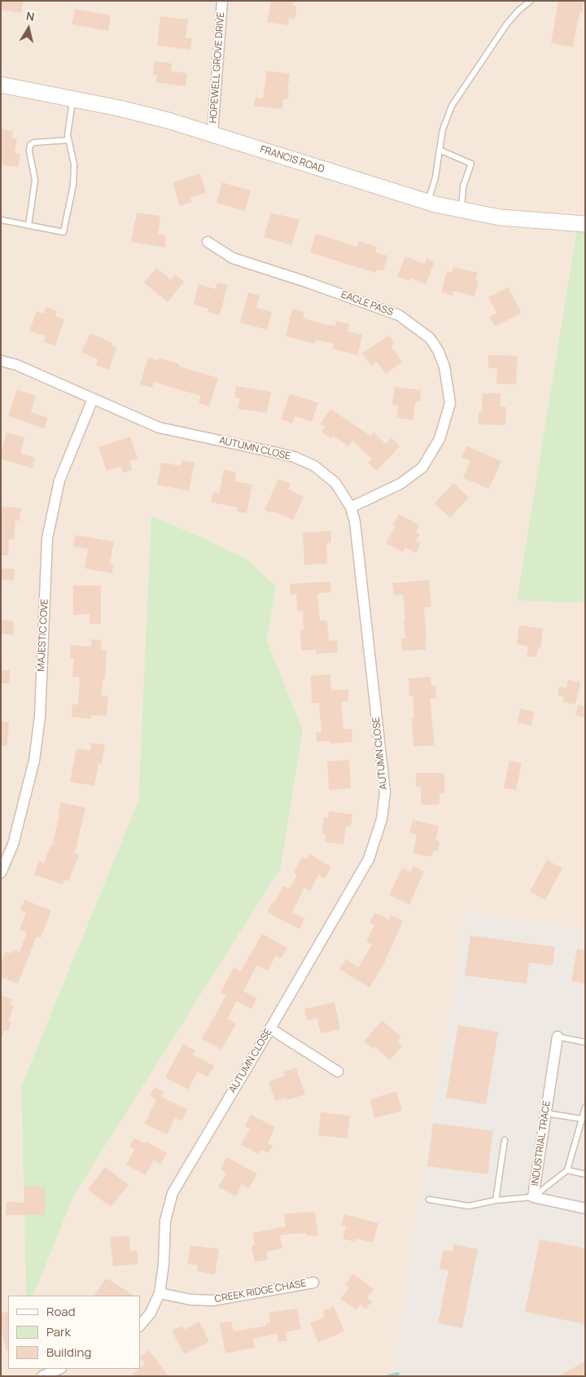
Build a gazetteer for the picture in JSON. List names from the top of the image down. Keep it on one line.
{"streets":{"street":["HOPEWELL GROVE DRIVE","FRANCIS ROAD","EAGLE PASS","AUTUMN CLOSE","MAJESTIC COVE","INDUSTRIAL TRACE","CREEK RIDGE CHASE"]},"crossings":[["HOPEWELL GROVE DRIVE","FRANCIS ROAD"],["EAGLE PASS","AUTUMN CLOSE"],["AUTUMN CLOSE","MAJESTIC COVE"],["AUTUMN CLOSE","CREEK RIDGE CHASE"]],"legend":["Road","Park","Building"],"north":"top"}
